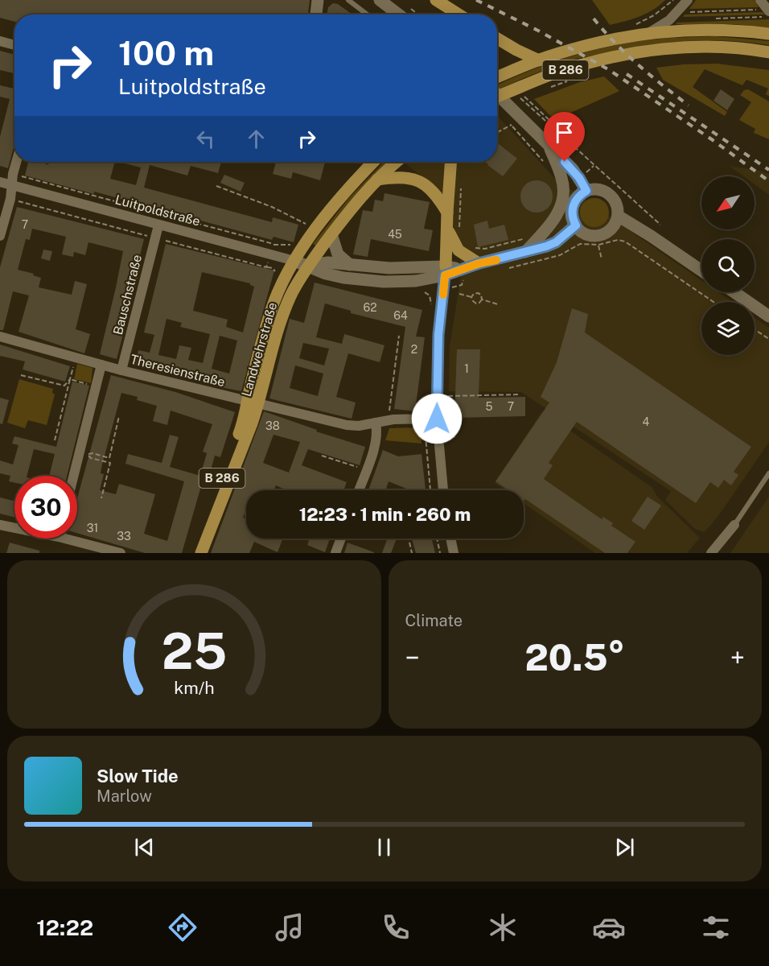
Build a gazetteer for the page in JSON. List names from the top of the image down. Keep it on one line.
{"streets":{"main road":["B 286","Landwehrstraße"],"street":["Luitpoldstraße","Bauschstraße","Theresienstraße"]},"crossings":[["Luitpoldstraße","Bauschstraße"],["Luitpoldstraße","Landwehrstraße"],["Bauschstraße","Theresienstraße"],["Landwehrstraße","Theresienstraße"]],"house_numbers":["7","45","62","64","2","1","5","7","4","38","31","33"],"north":"bottom left","page":{"turn":["100 m","Luitpoldstraße"],"limit":"30","trip":"12:23 · 1 min · 260 m","tile":"Climate","heat":["−","20.5°","+"],"song":["Slow Tide","Marlow"],"tabs":"12:22","gauge":["25","km/h"]}}
